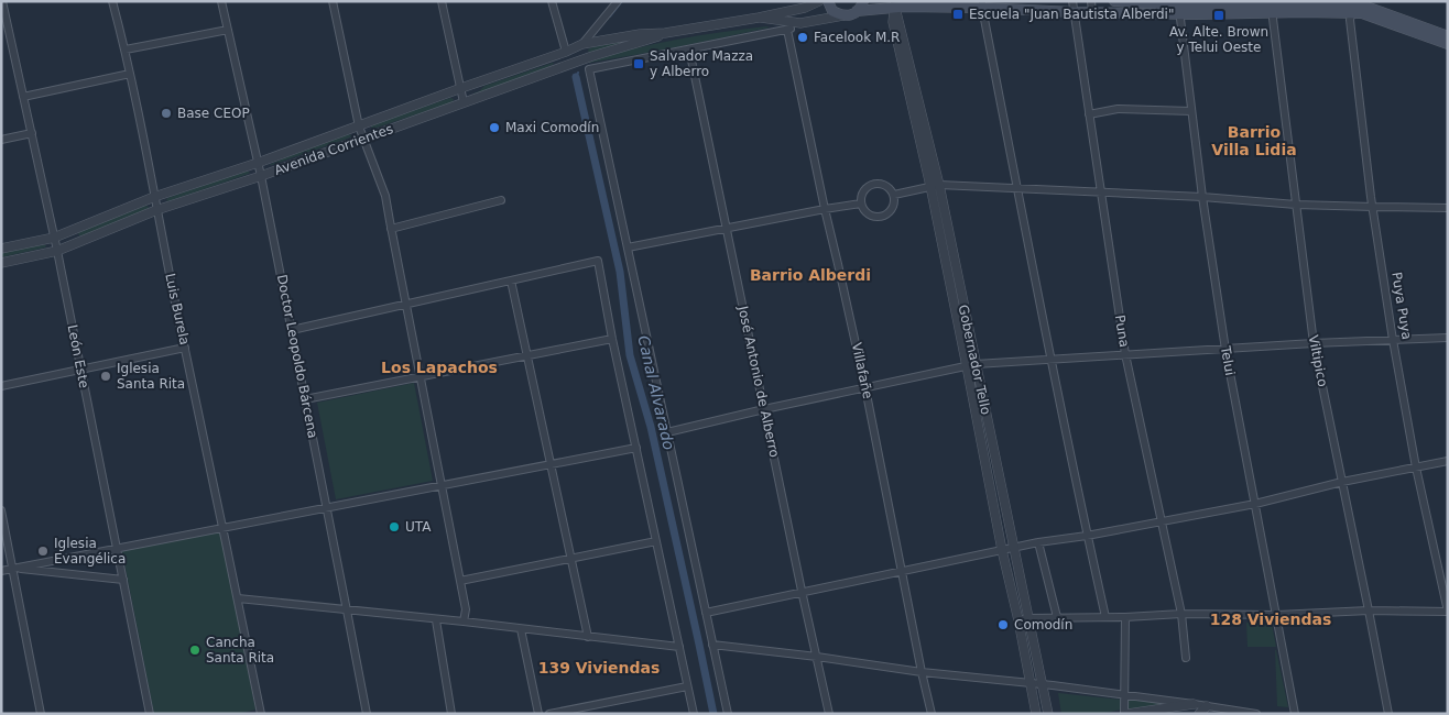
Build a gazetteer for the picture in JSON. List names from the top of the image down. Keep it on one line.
{"streets":{"street":["Avenida Corrientes","Puya Puya","Luis Burela","Puna","León Este","Doctor Leopoldo Bárcena","Gobernador Tello","Telui","Viltipico","Villafañe","José Antonio de Alberro"]},"crossings":[["Avenida Corrientes","Luis Burela"],["Avenida Corrientes","León Este"],["Avenida Corrientes","Doctor Leopoldo Bárcena"]],"districts":["Barrio Villa Lidia","Barrio Alberdi","Los Lapachos","128 Viviendas","139 Viviendas"],"water":["Canal Alvarado"],"places":{"transit":["Escuela \"Juan Bautista Alberdi\"","Av. Alte. Brown y Telui Oeste","Salvador Mazza y Alberro"],"other":["Facelook M.R","Base CEOP","Maxi Comodín","Iglesia Santa Rita","UTA","Iglesia Evangélica","Comodín","Cancha Santa Rita"]}}
